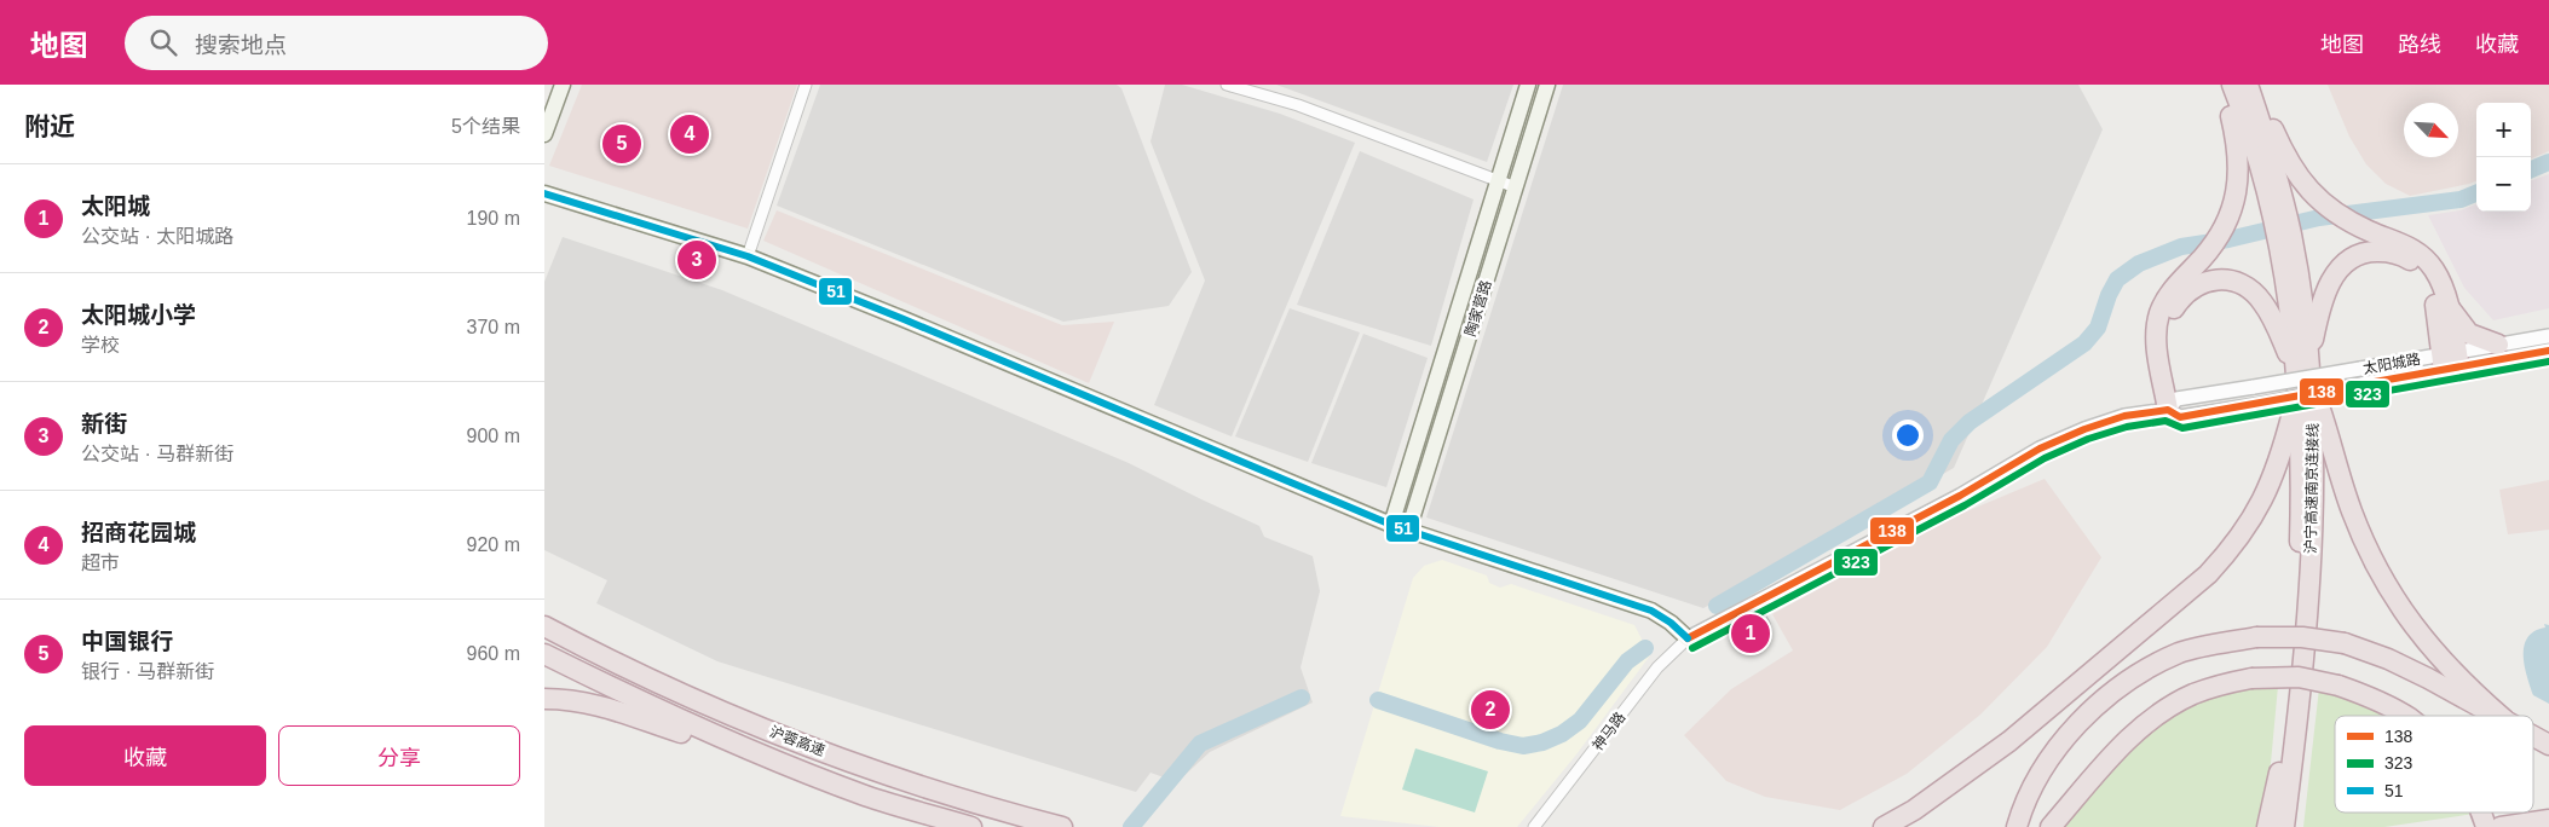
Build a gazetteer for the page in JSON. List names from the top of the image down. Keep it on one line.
{"streets":{"highway":["沪宁高速南京连接线","沪蓉高速"],"main road":["陶家营路"],"street":["太阳城路","神马路"]},"crossings":[["太阳城路","神马路"]],"lines":["transit line 51","transit line 138","transit line 323"],"legend":["138","323","51"],"north":"bottom right","page":{"header":"地图","search":"搜索地点","nav":["地图","路线","收藏"],"heading":["附近","5个结果"],"map_buttons":["+","−"],"pins":["4","5","3","1","2"],"list":[{"mark":"1","name":"太阳城","note":"公交站 · 太阳城路","value":"190 m"},{"mark":"2","name":"太阳城小学","note":"学校","value":"370 m"},{"mark":"3","name":"新街","note":"公交站 · 马群新街","value":"900 m"},{"mark":"4","name":"招商花园城","note":"超市","value":"920 m"},{"mark":"5","name":"中国银行","note":"银行 · 马群新街","value":"960 m"}],"buttons":["收藏","分享"]}}
